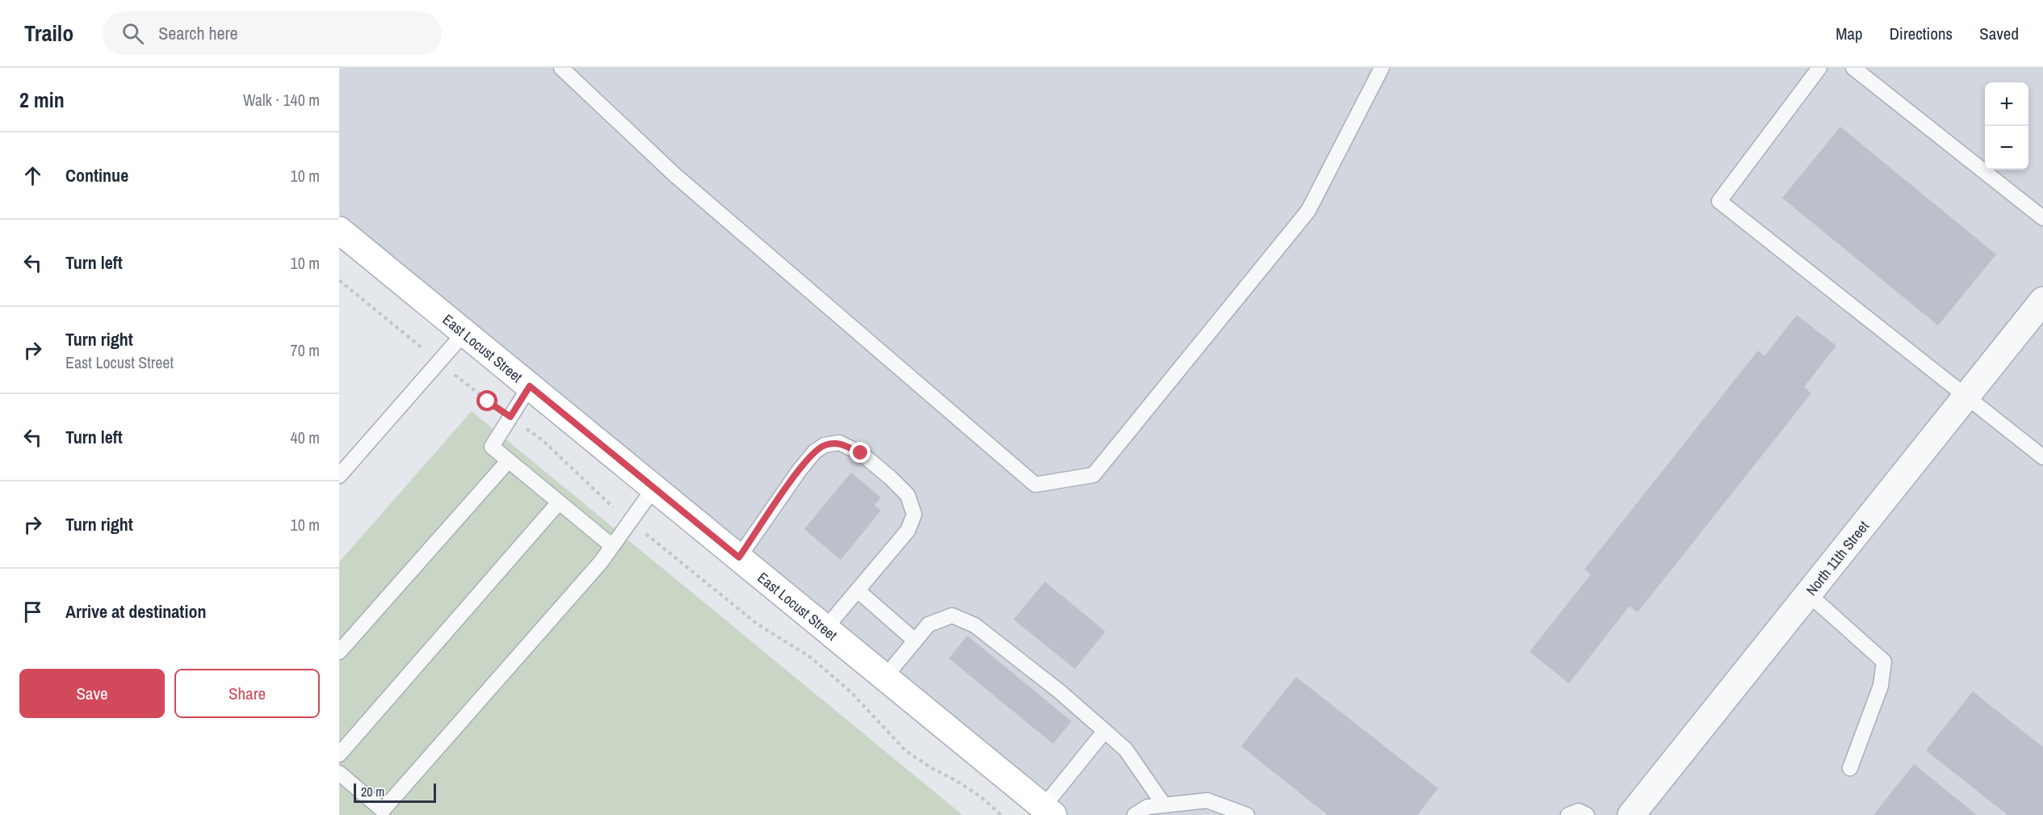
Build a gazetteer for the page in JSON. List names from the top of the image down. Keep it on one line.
{"streets":{"main road":["East Locust Street"],"street":["North 11th Street"]},"scale_bar":"20 m","page":{"header":"Trailo","search":"Search here","nav":["Map","Directions","Saved"],"heading":["2 min","Walk · 140 m"],"map_buttons":["+","−"],"list":[["Continue","10 m"],["Turn left","10 m"],["Turn right","East Locust Street","70 m"],["Turn left","40 m"],["Turn right","10 m"],"Arrive at destination"],"buttons":["Save","Share"],"scale":"20 m"}}
